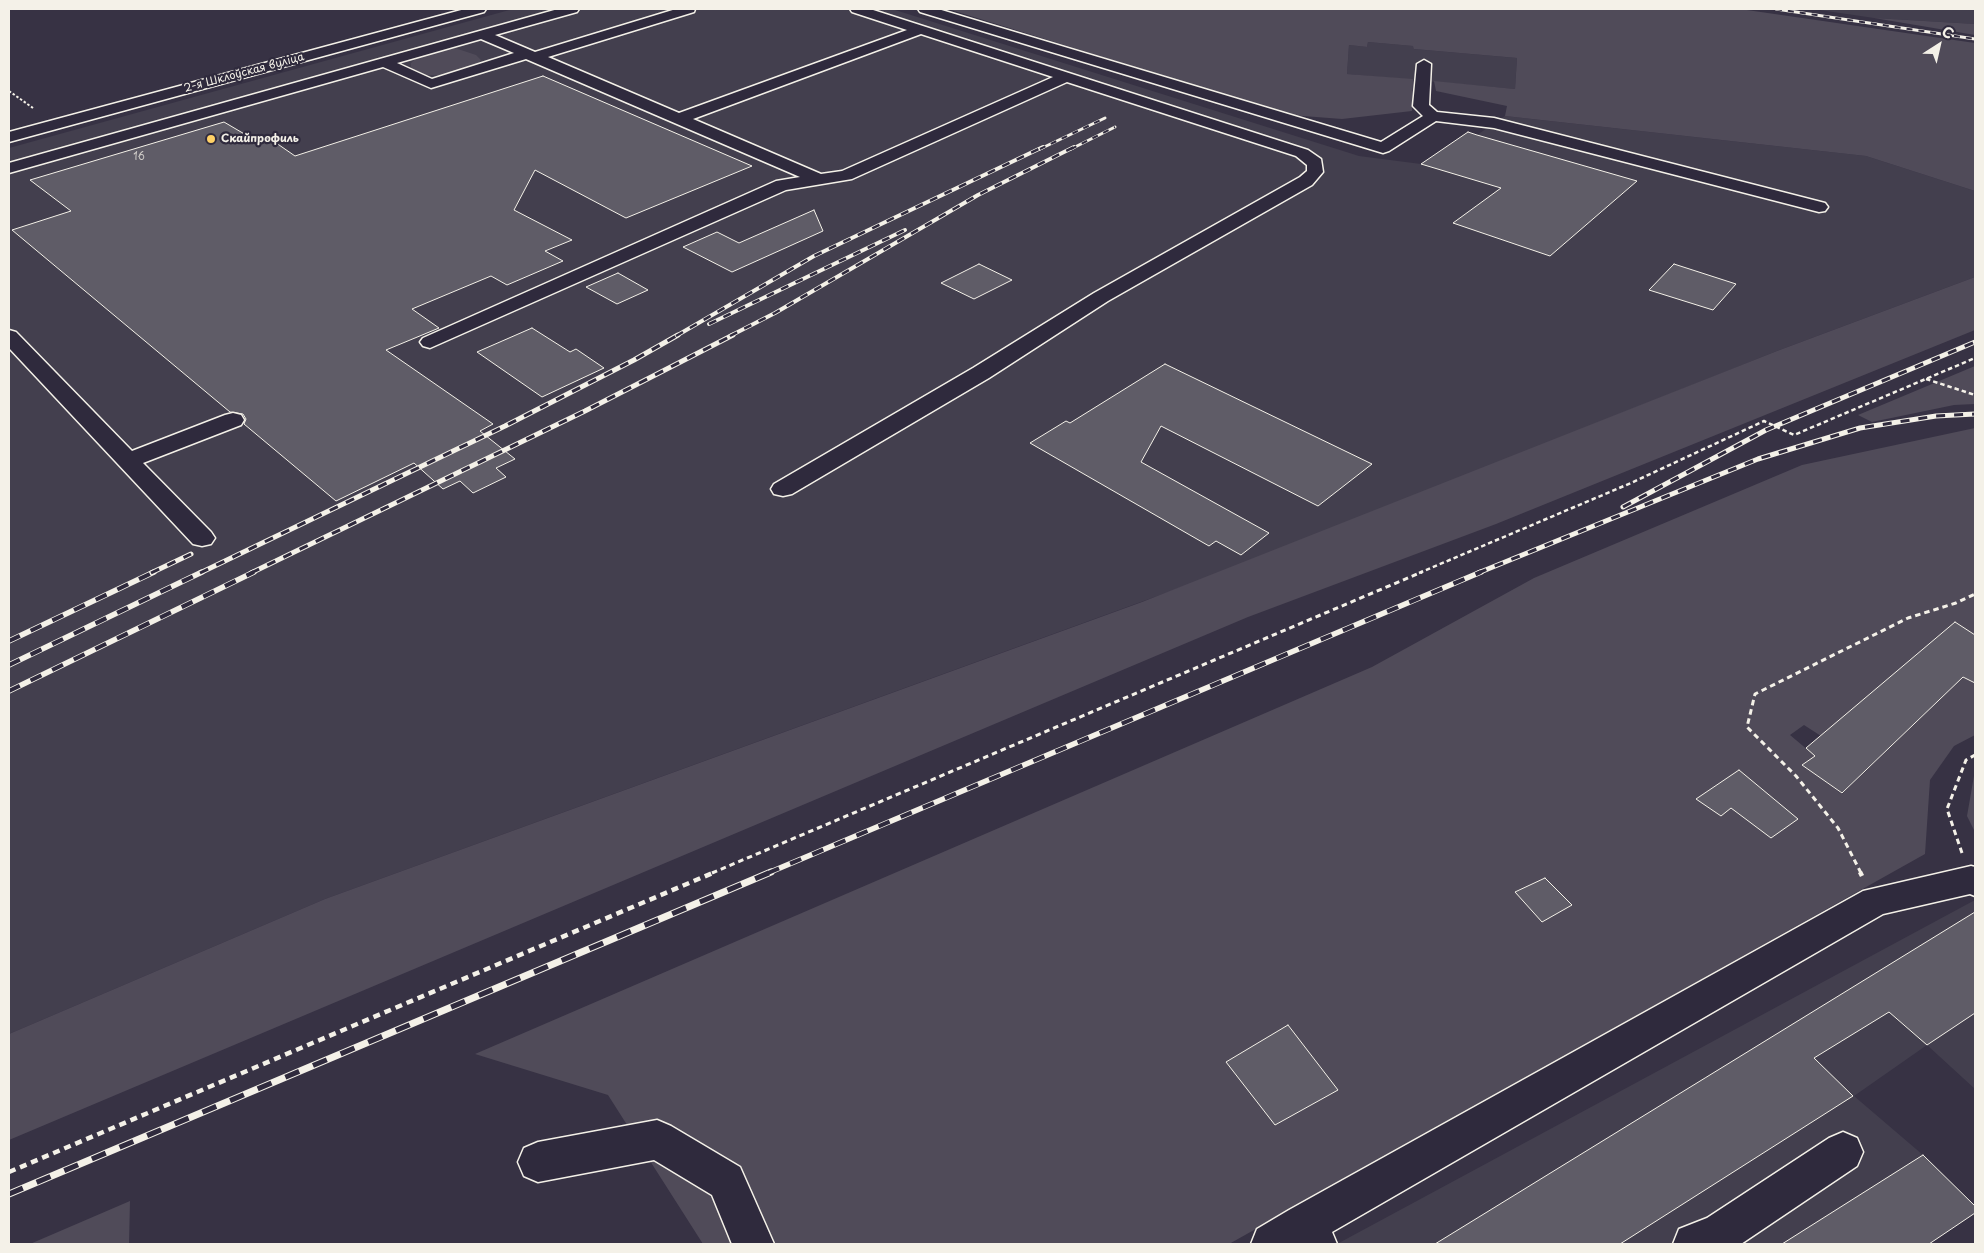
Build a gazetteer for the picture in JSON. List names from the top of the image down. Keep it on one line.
{"streets":{"street":["2-я Шклоўская вуліца"]},"places":["Скайпрофиль"],"house_numbers":["16"],"north":"top right"}
